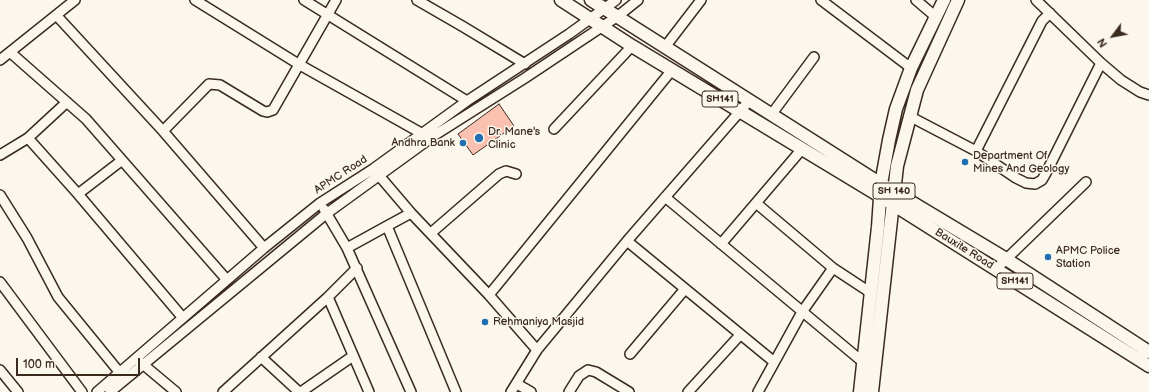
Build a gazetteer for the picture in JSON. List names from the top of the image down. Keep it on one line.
{"streets":{"main road":["SH141","SH 140","Bauxite Road"],"street":["APMC Road"]},"crossings":[["SH141","APMC Road"],["SH141","SH 140"],["SH141","Bauxite Road"],["SH 140","Bauxite Road"]],"places":["Dr. Mane's Clinic","Andhra Bank","Department Of Mines And Geology","APMC Police Station","Rehmaniya Masjid"],"scale_bar":"100 m","north":"bottom left"}
